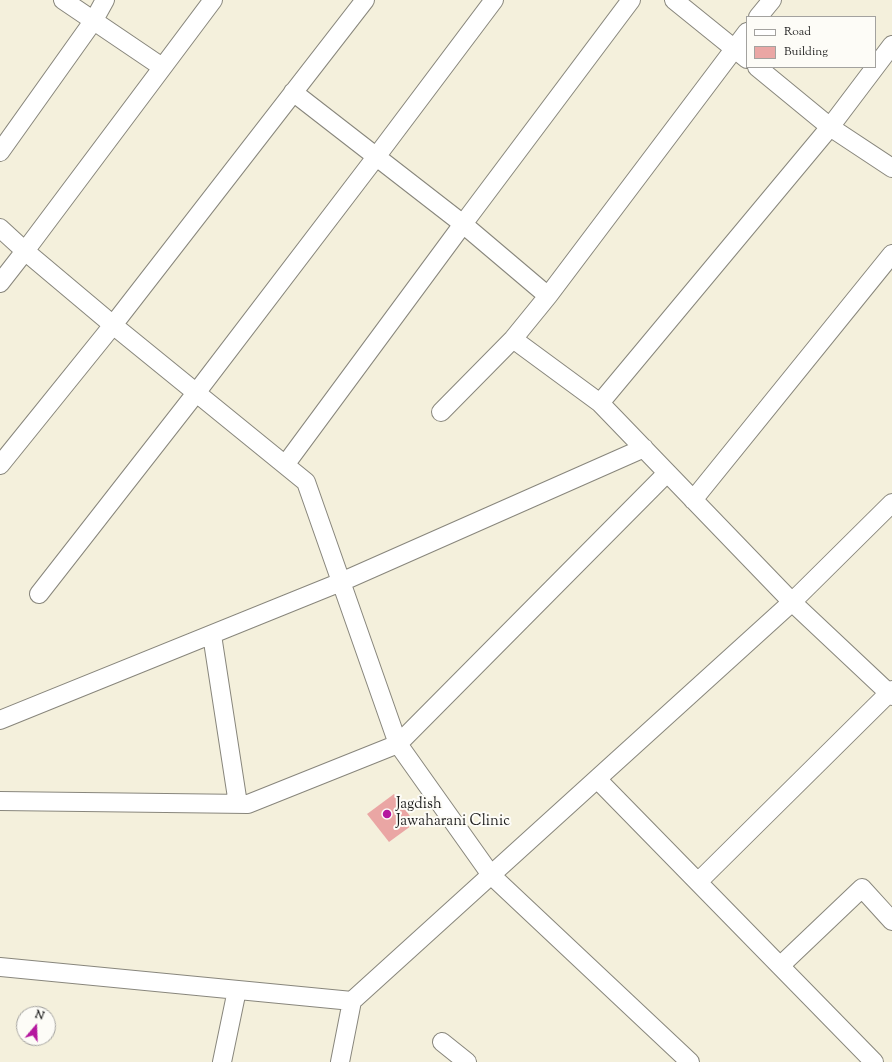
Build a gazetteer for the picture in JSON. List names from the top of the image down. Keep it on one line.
{"places":["Jagdish Jawaharani Clinic"],"legend":["Road","Building"],"north":"top"}
